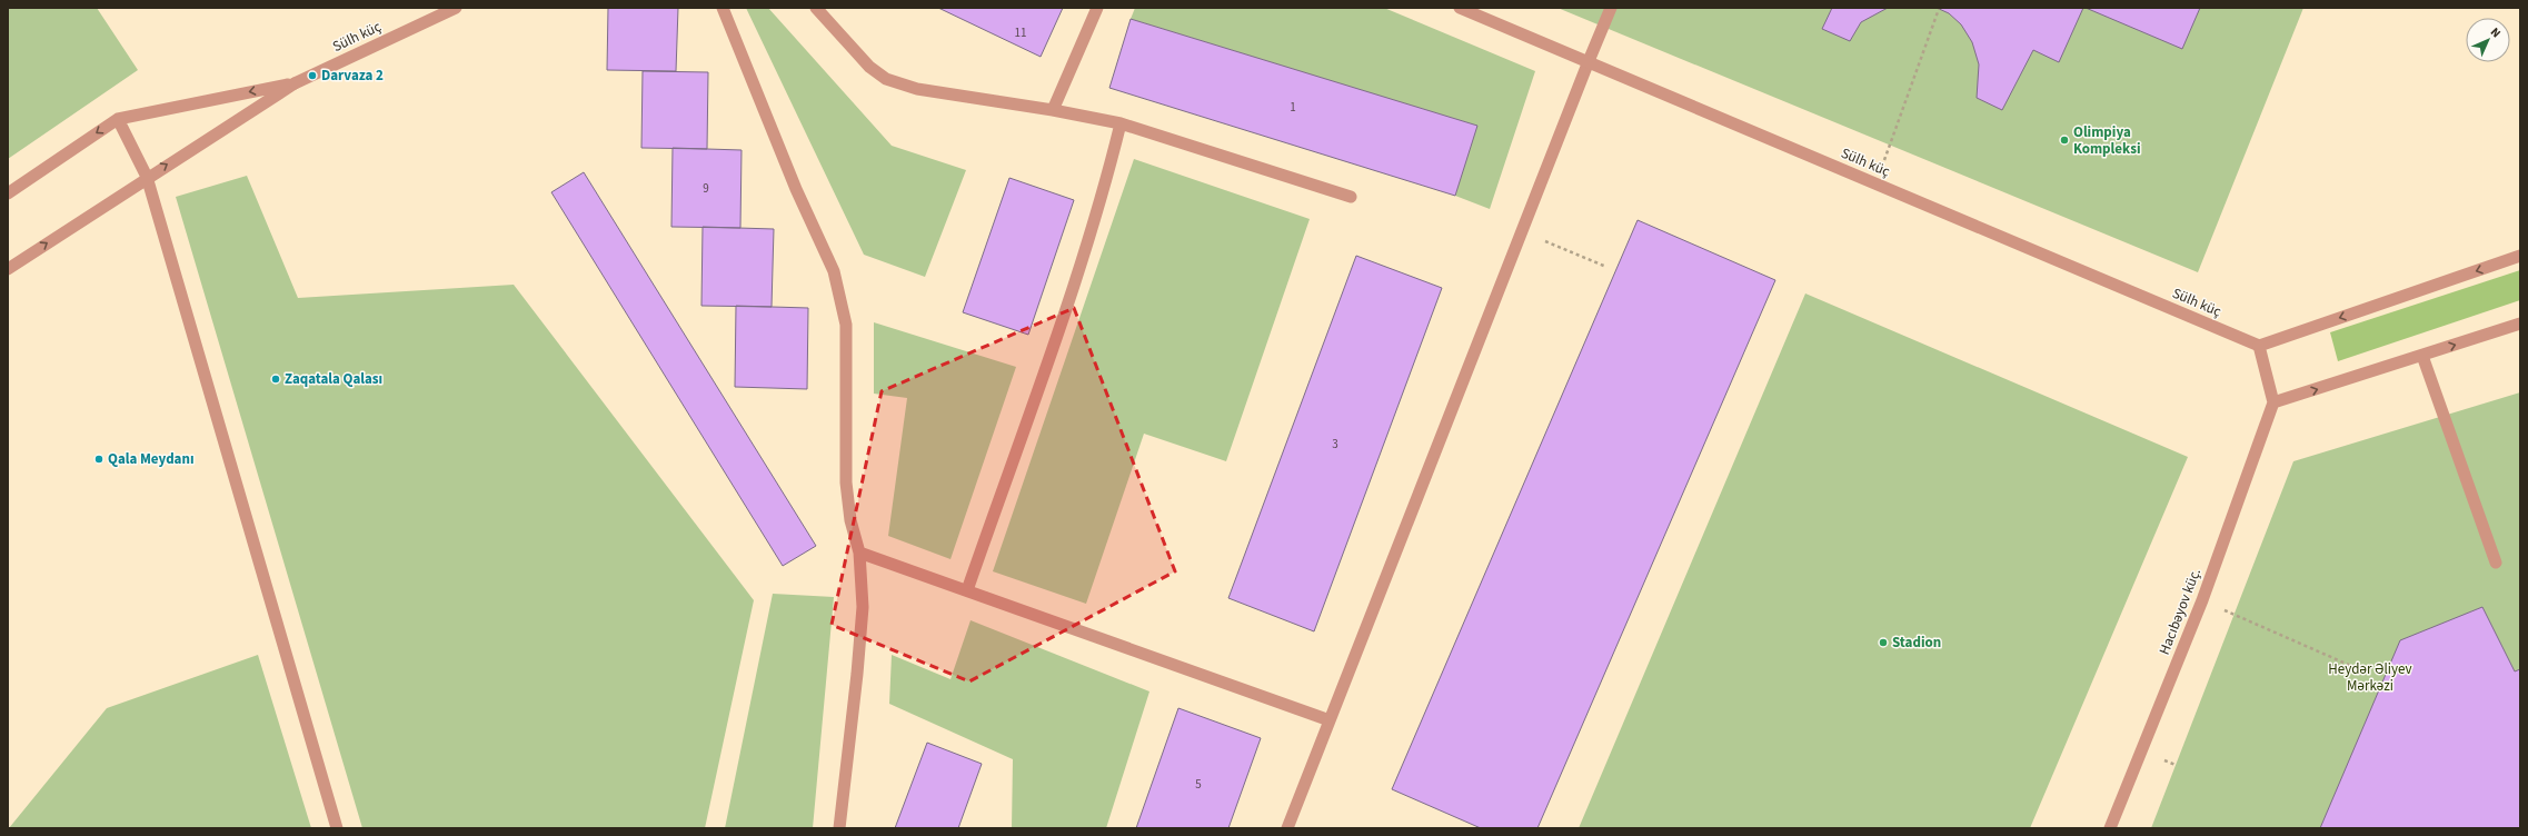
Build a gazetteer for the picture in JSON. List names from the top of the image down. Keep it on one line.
{"streets":{"street":["Sülh küç","Hacıbəyov küç."]},"parks":["Heydər Əliyev Mərkəzi"],"places":["Darvaza 2","Olimpiya Kompleksi","Zaqatala Qalası","Qala Meydanı","Stadion"],"house_numbers":["11","1","9","3","5"],"north":"top right"}
